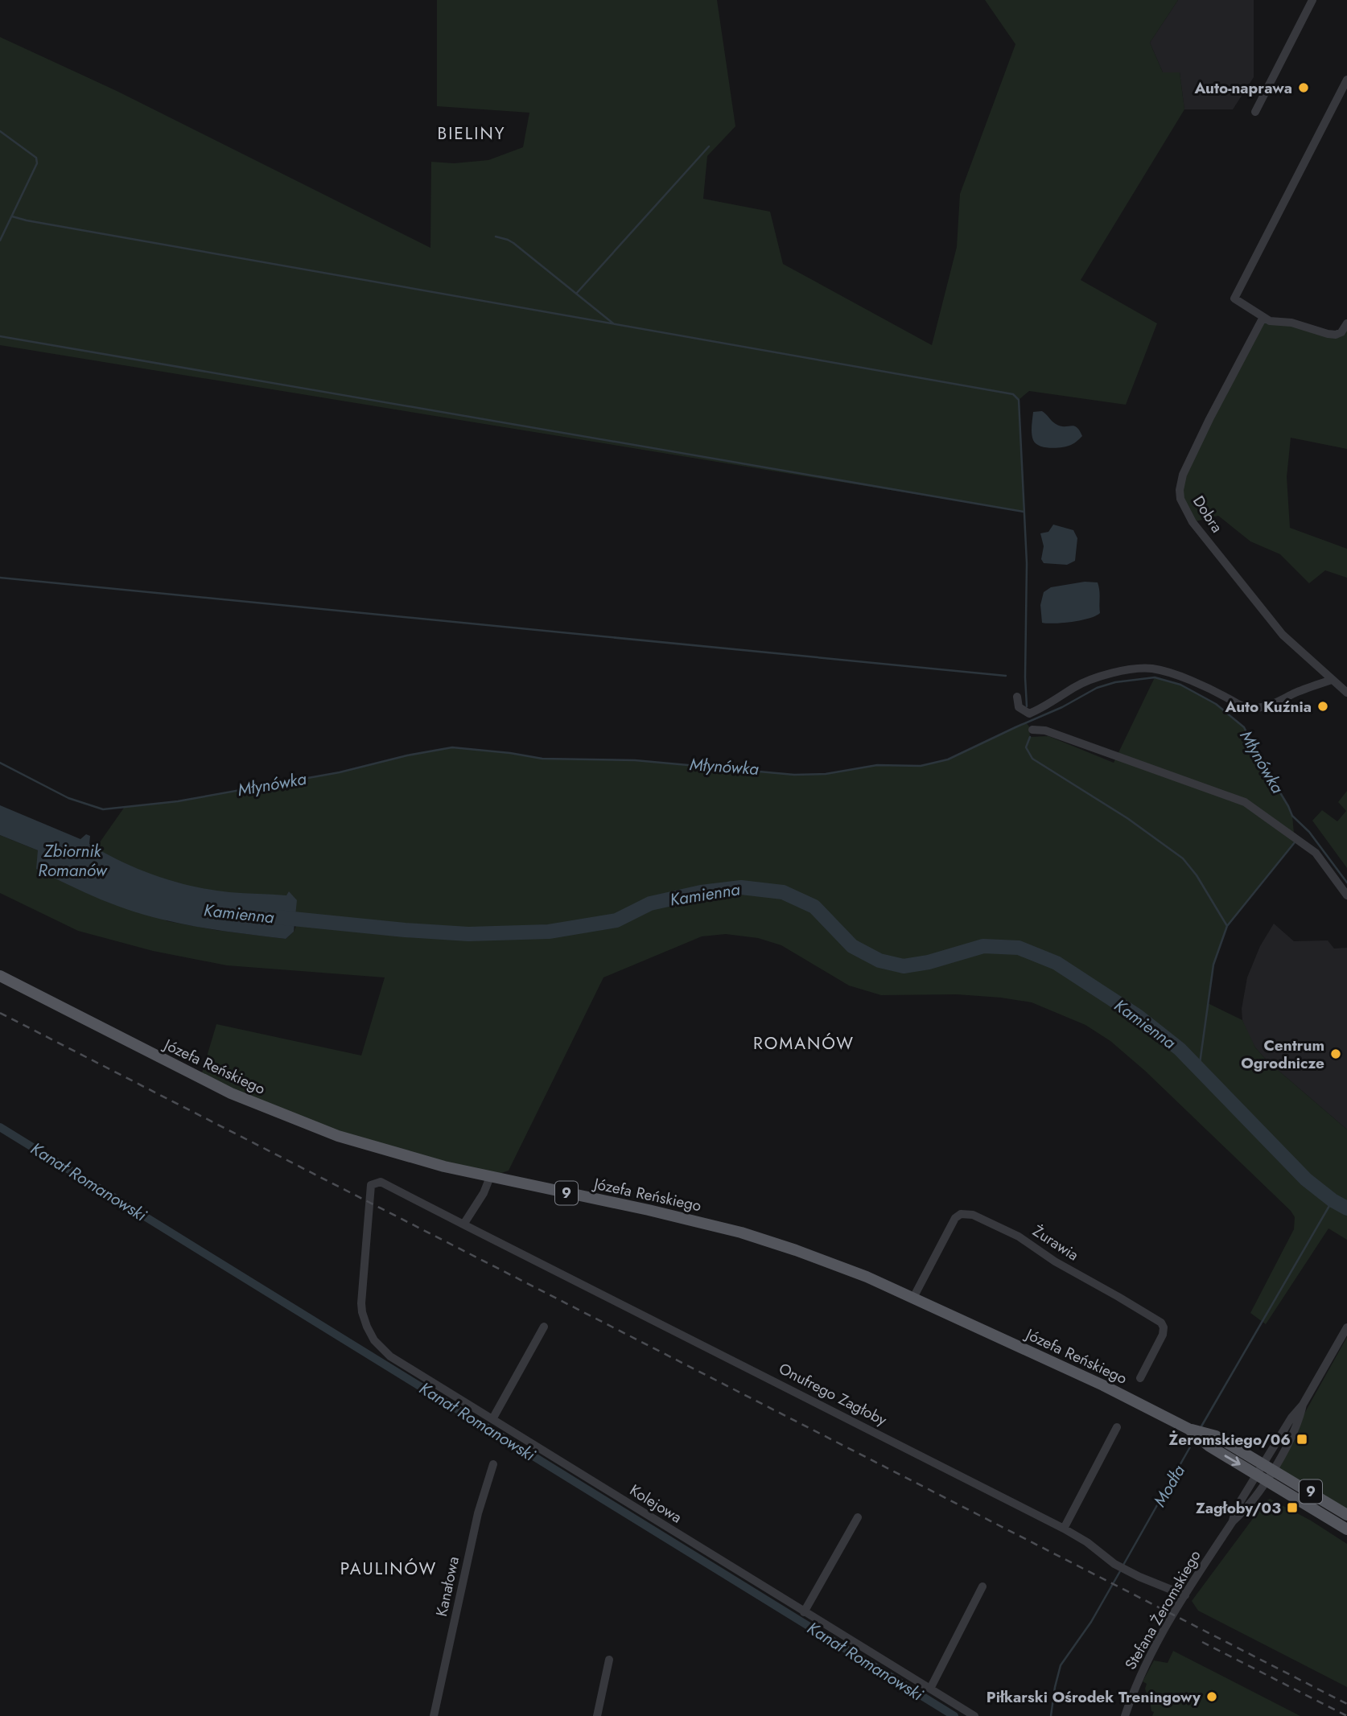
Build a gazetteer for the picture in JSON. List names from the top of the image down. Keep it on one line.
{"streets":{"main road":["Józefa Reńskiego","9"],"street":["Dobra","Żurawia","Onufrego Zagłoby","Kolejowa","Kanałowa","Stefana Żeromskiego"]},"crossings":[["Józefa Reńskiego","9"],["Józefa Reńskiego","Żurawia"],["Józefa Reńskiego","Stefana Żeromskiego"],["9","Stefana Żeromskiego"],["Onufrego Zagłoby","Kolejowa"],["Onufrego Zagłoby","Stefana Żeromskiego"]],"districts":["BIELINY","ROMANÓW","PAULINÓW"],"water":["Młynówka","Zbiornik Romanów","Kamienna","Kanał Romanowski","Modła"],"places":{"other":["Auto-naprawa","Auto Kuźnia","Centrum Ogrodnicze","Piłkarski Ośrodek Treningowy"],"transit":["Żeromskiego/06","Zagłoby/03"]}}
